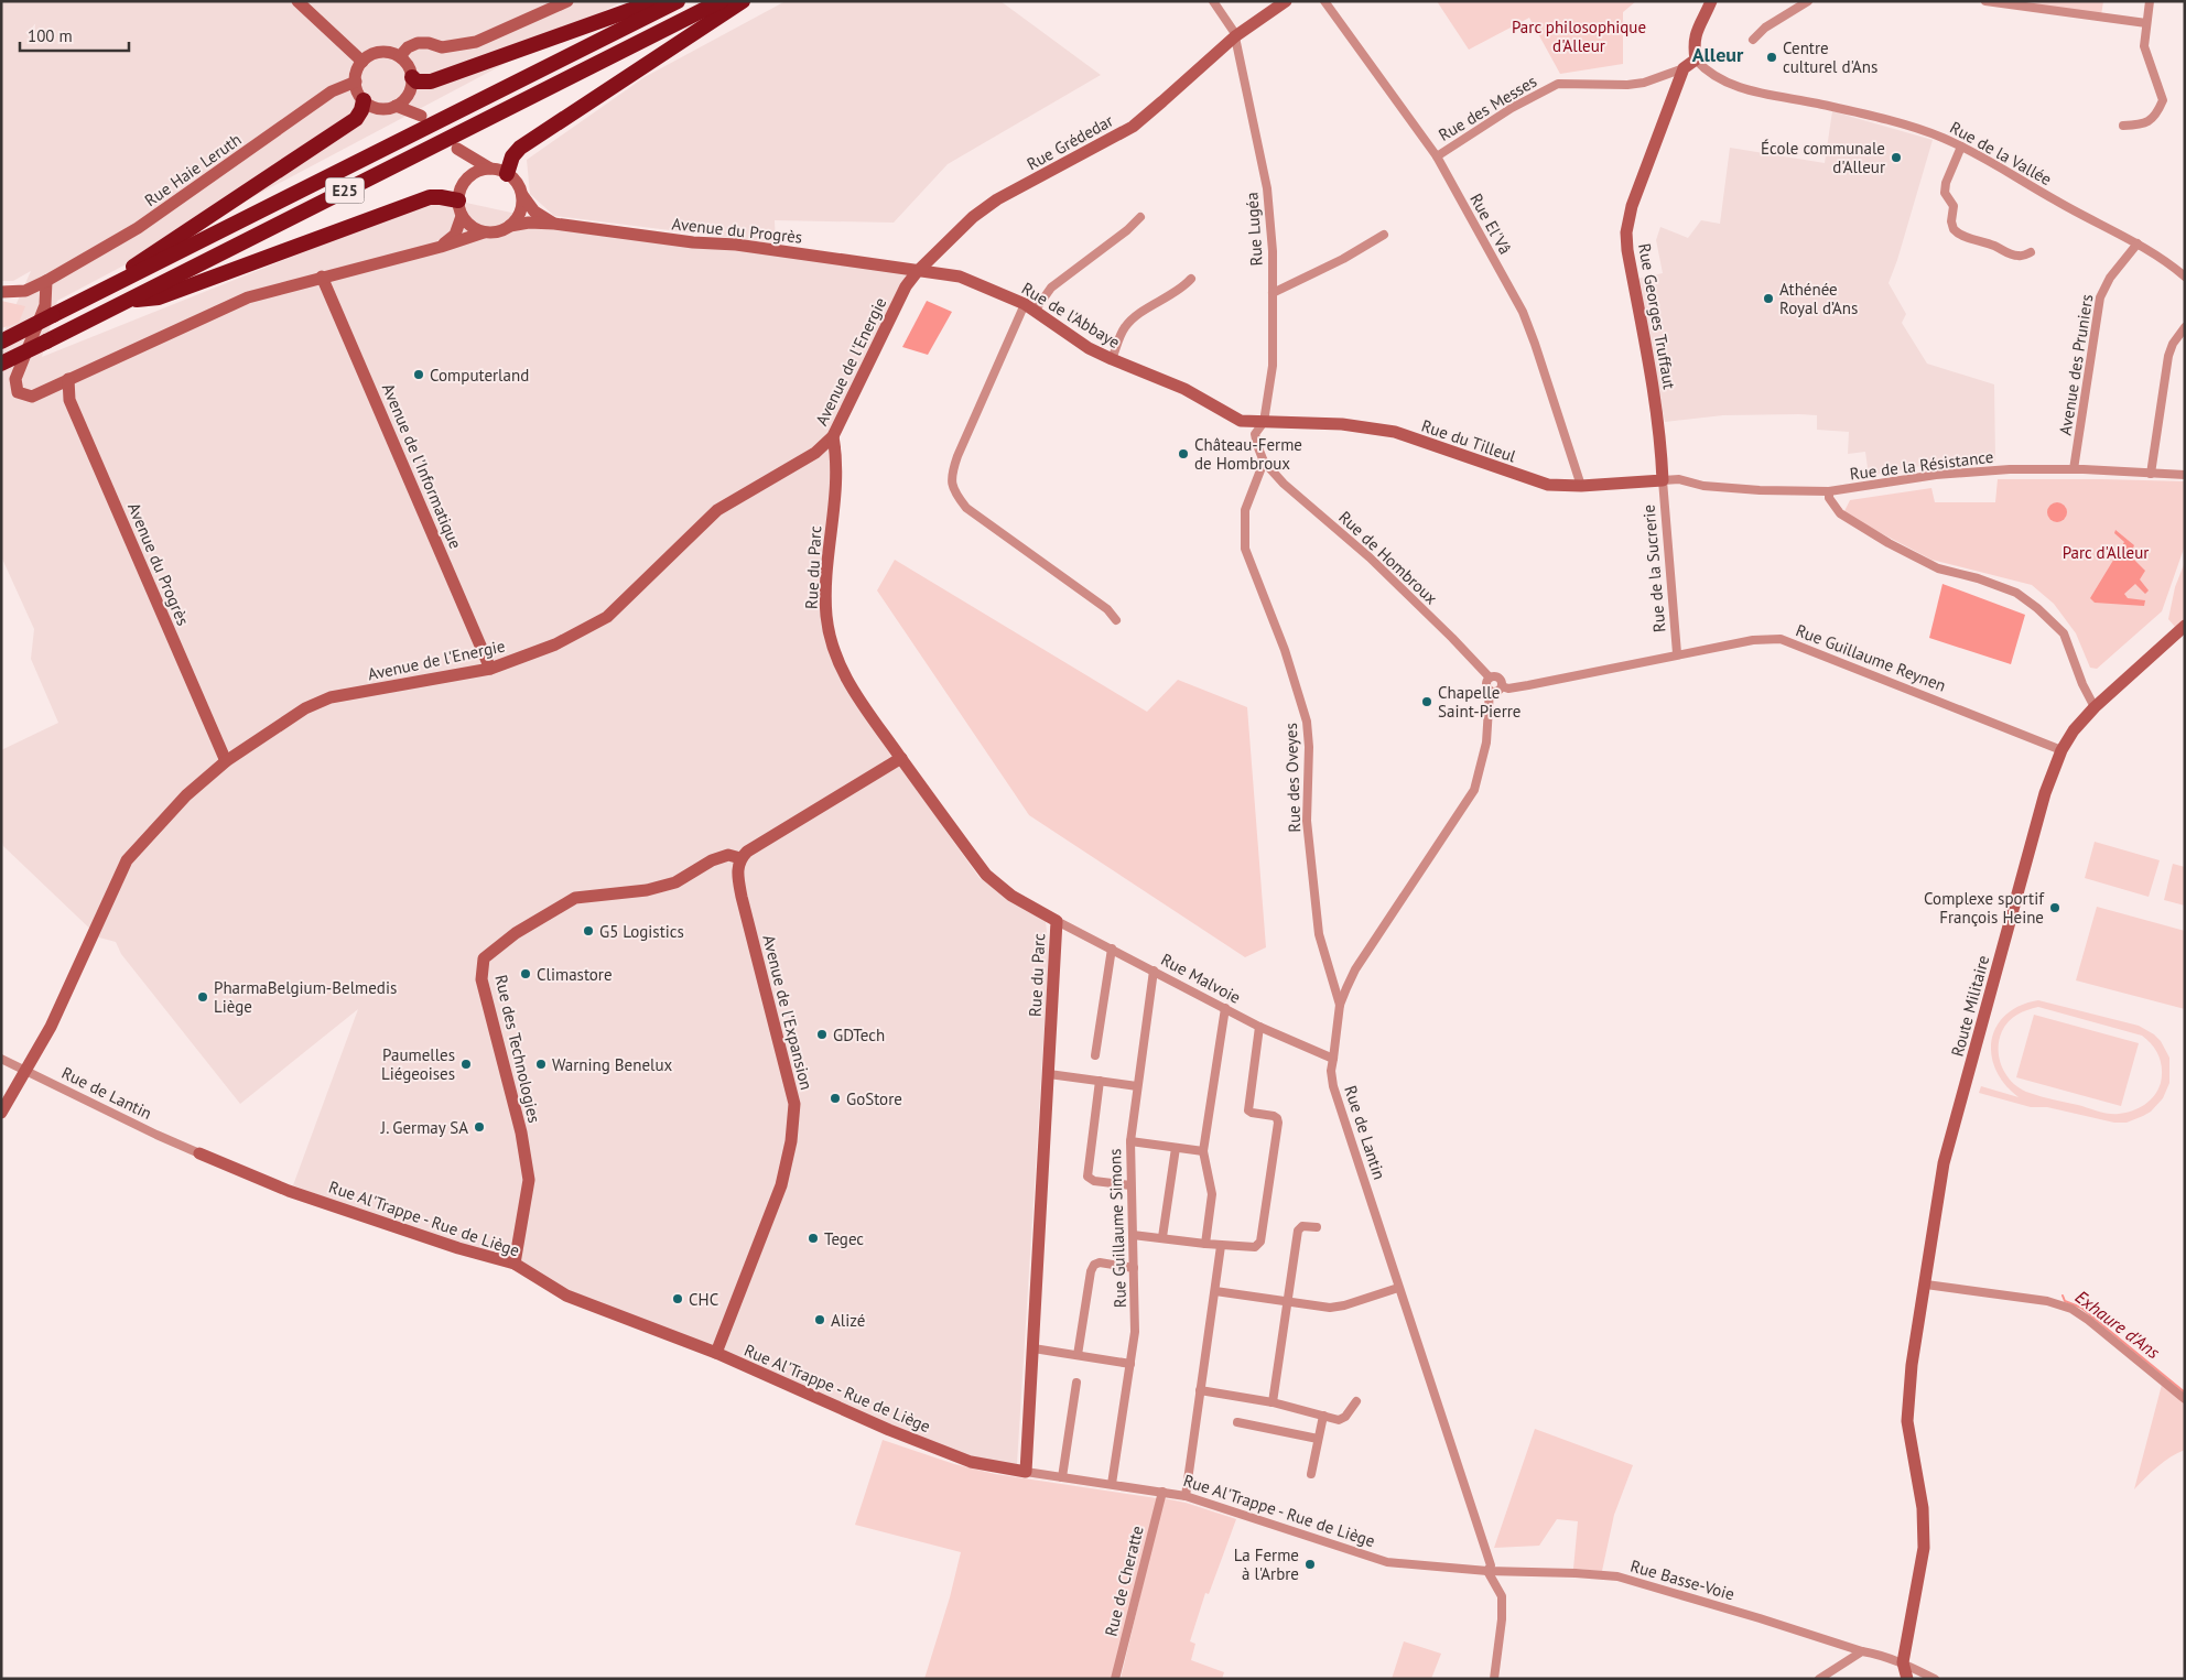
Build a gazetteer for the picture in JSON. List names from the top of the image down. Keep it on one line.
{"streets":{"highway":["E25"],"street":["Rue des Messes","Rue Grédedar","Rue de la Vallée","Rue Haie Leruth","Rue El'Vâ","Rue Lugéa","Avenue du Progrès","Rue de l'Abbaye","Rue Georges Truffaut","Avenue de l'Energie","Avenue des Pruniers","Rue du Tilleul","Rue de la Résistance","Avenue de l'Informatique","Rue de Hombroux","Rue du Parc","Rue de la Sucrerie","Rue Guillaume Reynen","Rue des Oveyes","Rue Malvoie","Route Militaire","Avenue de l'Expansion","Rue des Technologies","Rue de Lantin","Rue Al'Trappe - Rue de Liège","Rue Guillaume Simons","Rue Basse-Voie","Rue de Cheratte"]},"crossings":[["Rue des Messes","Rue El'Vâ"],["Rue des Messes","Rue Georges Truffaut"],["Rue Grédedar","Rue Lugéa"],["Rue Grédedar","Avenue du Progrès"],["Rue Grédedar","Rue de l'Abbaye"],["Rue Grédedar","Avenue de l'Energie"],["Rue de la Vallée","Avenue des Pruniers"],["Rue El'Vâ","Rue du Tilleul"],["Rue Lugéa","Rue de l'Abbaye"],["Rue Lugéa","Rue du Tilleul"],["Rue Lugéa","Rue de Hombroux"],["Rue Lugéa","Rue des Oveyes"],["Avenue du Progrès","Rue de l'Abbaye"],["Avenue du Progrès","Avenue de l'Energie"],["Rue de l'Abbaye","Avenue de l'Energie"],["Rue de l'Abbaye","Rue du Tilleul"],["Rue Georges Truffaut","Rue du Tilleul"],["Rue Georges Truffaut","Rue de la Résistance"],["Rue Georges Truffaut","Rue de la Sucrerie"],["Avenue de l'Energie","Avenue de l'Informatique"],["Avenue de l'Energie","Rue du Parc"],["Avenue de l'Energie","Rue de Lantin"],["Avenue des Pruniers","Rue de la Résistance"],["Rue du Tilleul","Rue de la Résistance"],["Rue du Tilleul","Rue de la Sucrerie"],["Rue de la Résistance","Rue de la Sucrerie"],["Rue de Hombroux","Rue Guillaume Reynen"],["Rue de Hombroux","Rue des Oveyes"],["Rue de Hombroux","Rue de Lantin"],["Rue du Parc","Rue Malvoie"],["Rue du Parc","Rue Al'Trappe - Rue de Liège"],["Rue de la Sucrerie","Rue Guillaume Reynen"],["Rue Guillaume Reynen","Route Militaire"],["Rue Guillaume Reynen","Rue de Lantin"],["Rue des Oveyes","Rue de Lantin"],["Rue Malvoie","Rue de Lantin"],["Rue Malvoie","Rue Guillaume Simons"],["Route Militaire","Rue Basse-Voie"],["Avenue de l'Expansion","Rue des Technologies"],["Avenue de l'Expansion","Rue Al'Trappe - Rue de Liège"],["Rue des Technologies","Rue Al'Trappe - Rue de Liège"],["Rue de Lantin","Rue Al'Trappe - Rue de Liège"],["Rue de Lantin","Rue Basse-Voie"],["Rue Al'Trappe - Rue de Liège","Rue Guillaume Simons"],["Rue Al'Trappe - Rue de Liège","Rue Basse-Voie"],["Rue Al'Trappe - Rue de Liège","Rue de Cheratte"]],"districts":["Alleur"],"water":["Exhaure d'Ans"],"parks":["Parc philosophique d'Alleur","Parc d'Alleur"],"places":["Centre culturel d'Ans","École communale d'Alleur","Athénée Royal d’Ans","Computerland","Château-Ferme de Hombroux","Chapelle Saint-Pierre","Complexe sportif François Heine","G5 Logistics","Climastore","PharmaBelgium-Belmedis Liège","GDTech","Paumelles Liégeoises","Warning Benelux","GoStore","J. Germay SA","Tegec","CHC","Alizé","La Ferme à l'Arbre"],"scale_bar":"100 m"}
